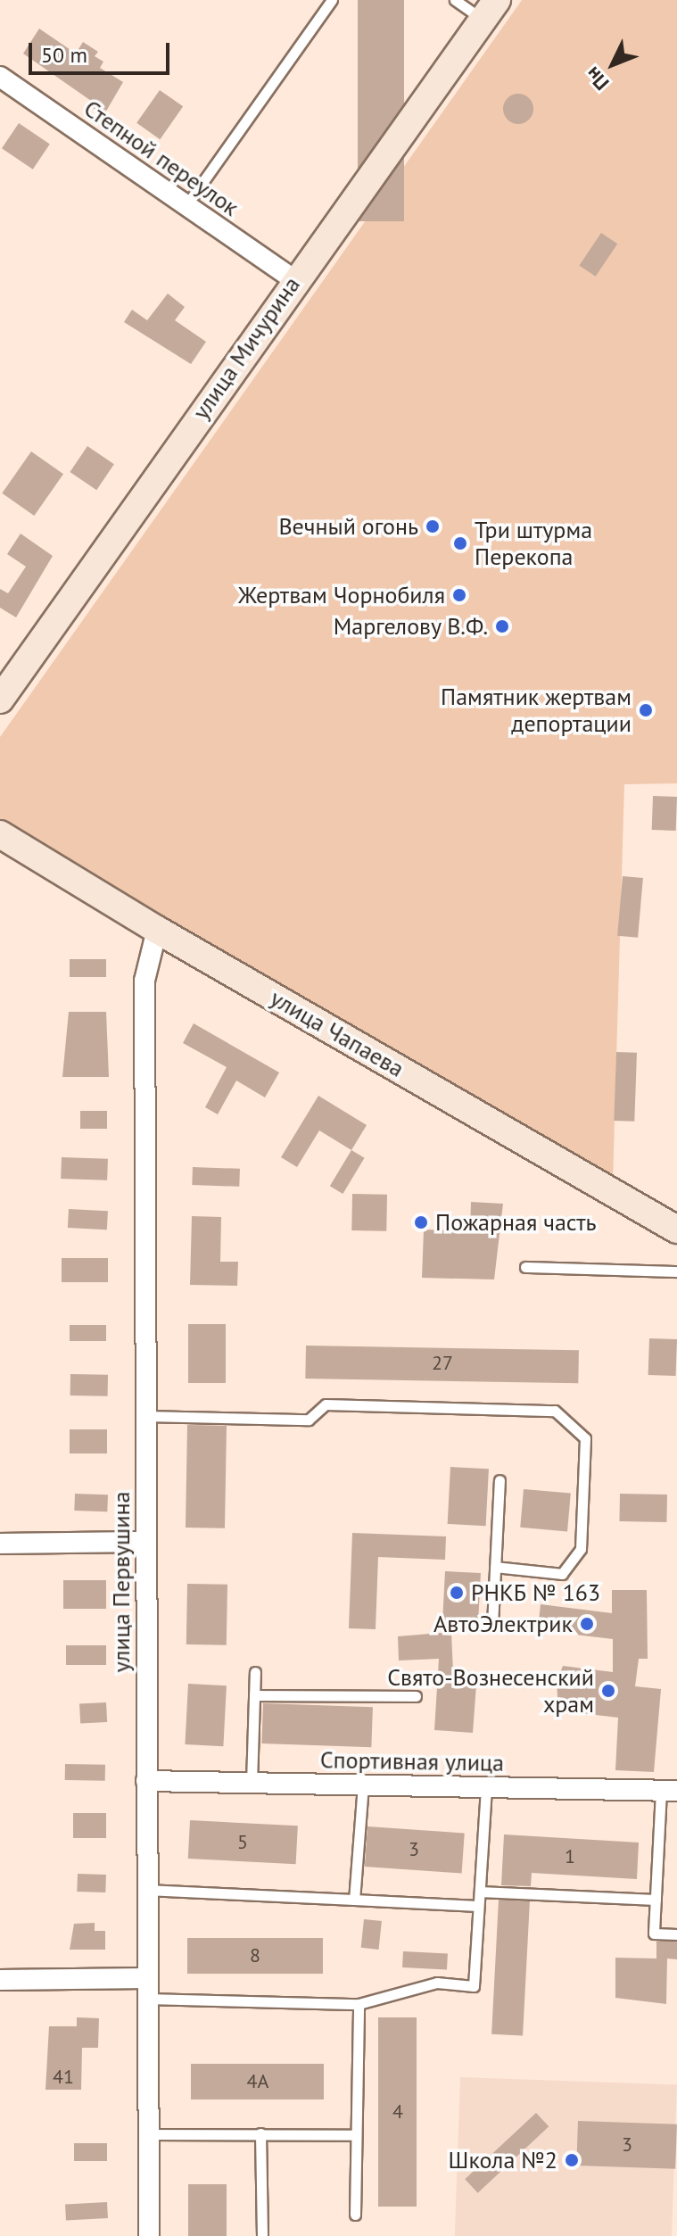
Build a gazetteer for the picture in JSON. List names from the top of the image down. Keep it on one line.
{"streets":{"main road":["улица Мичурина","улица Чапаева"],"street":["Степной переулок","улица Первушина","Спортивная улица"]},"crossings":[["Степной переулок","улица Мичурина"],["улица Чапаева","улица Первушина"],["улица Первушина","Спортивная улица"]],"places":["Вечный огонь","Три штурма Перекопа","Жертвам Чорнобиля","Маргелову В.Ф.","Памятник жертвам депортации","Пожарная часть","РНКБ № 163","АвтоЭлектрик","Свято-Вознесенский храм","Школа №2"],"house_numbers":["27","5","3","1","8","41","4А","4","3"],"scale_bar":"50 m","north":"bottom left"}
